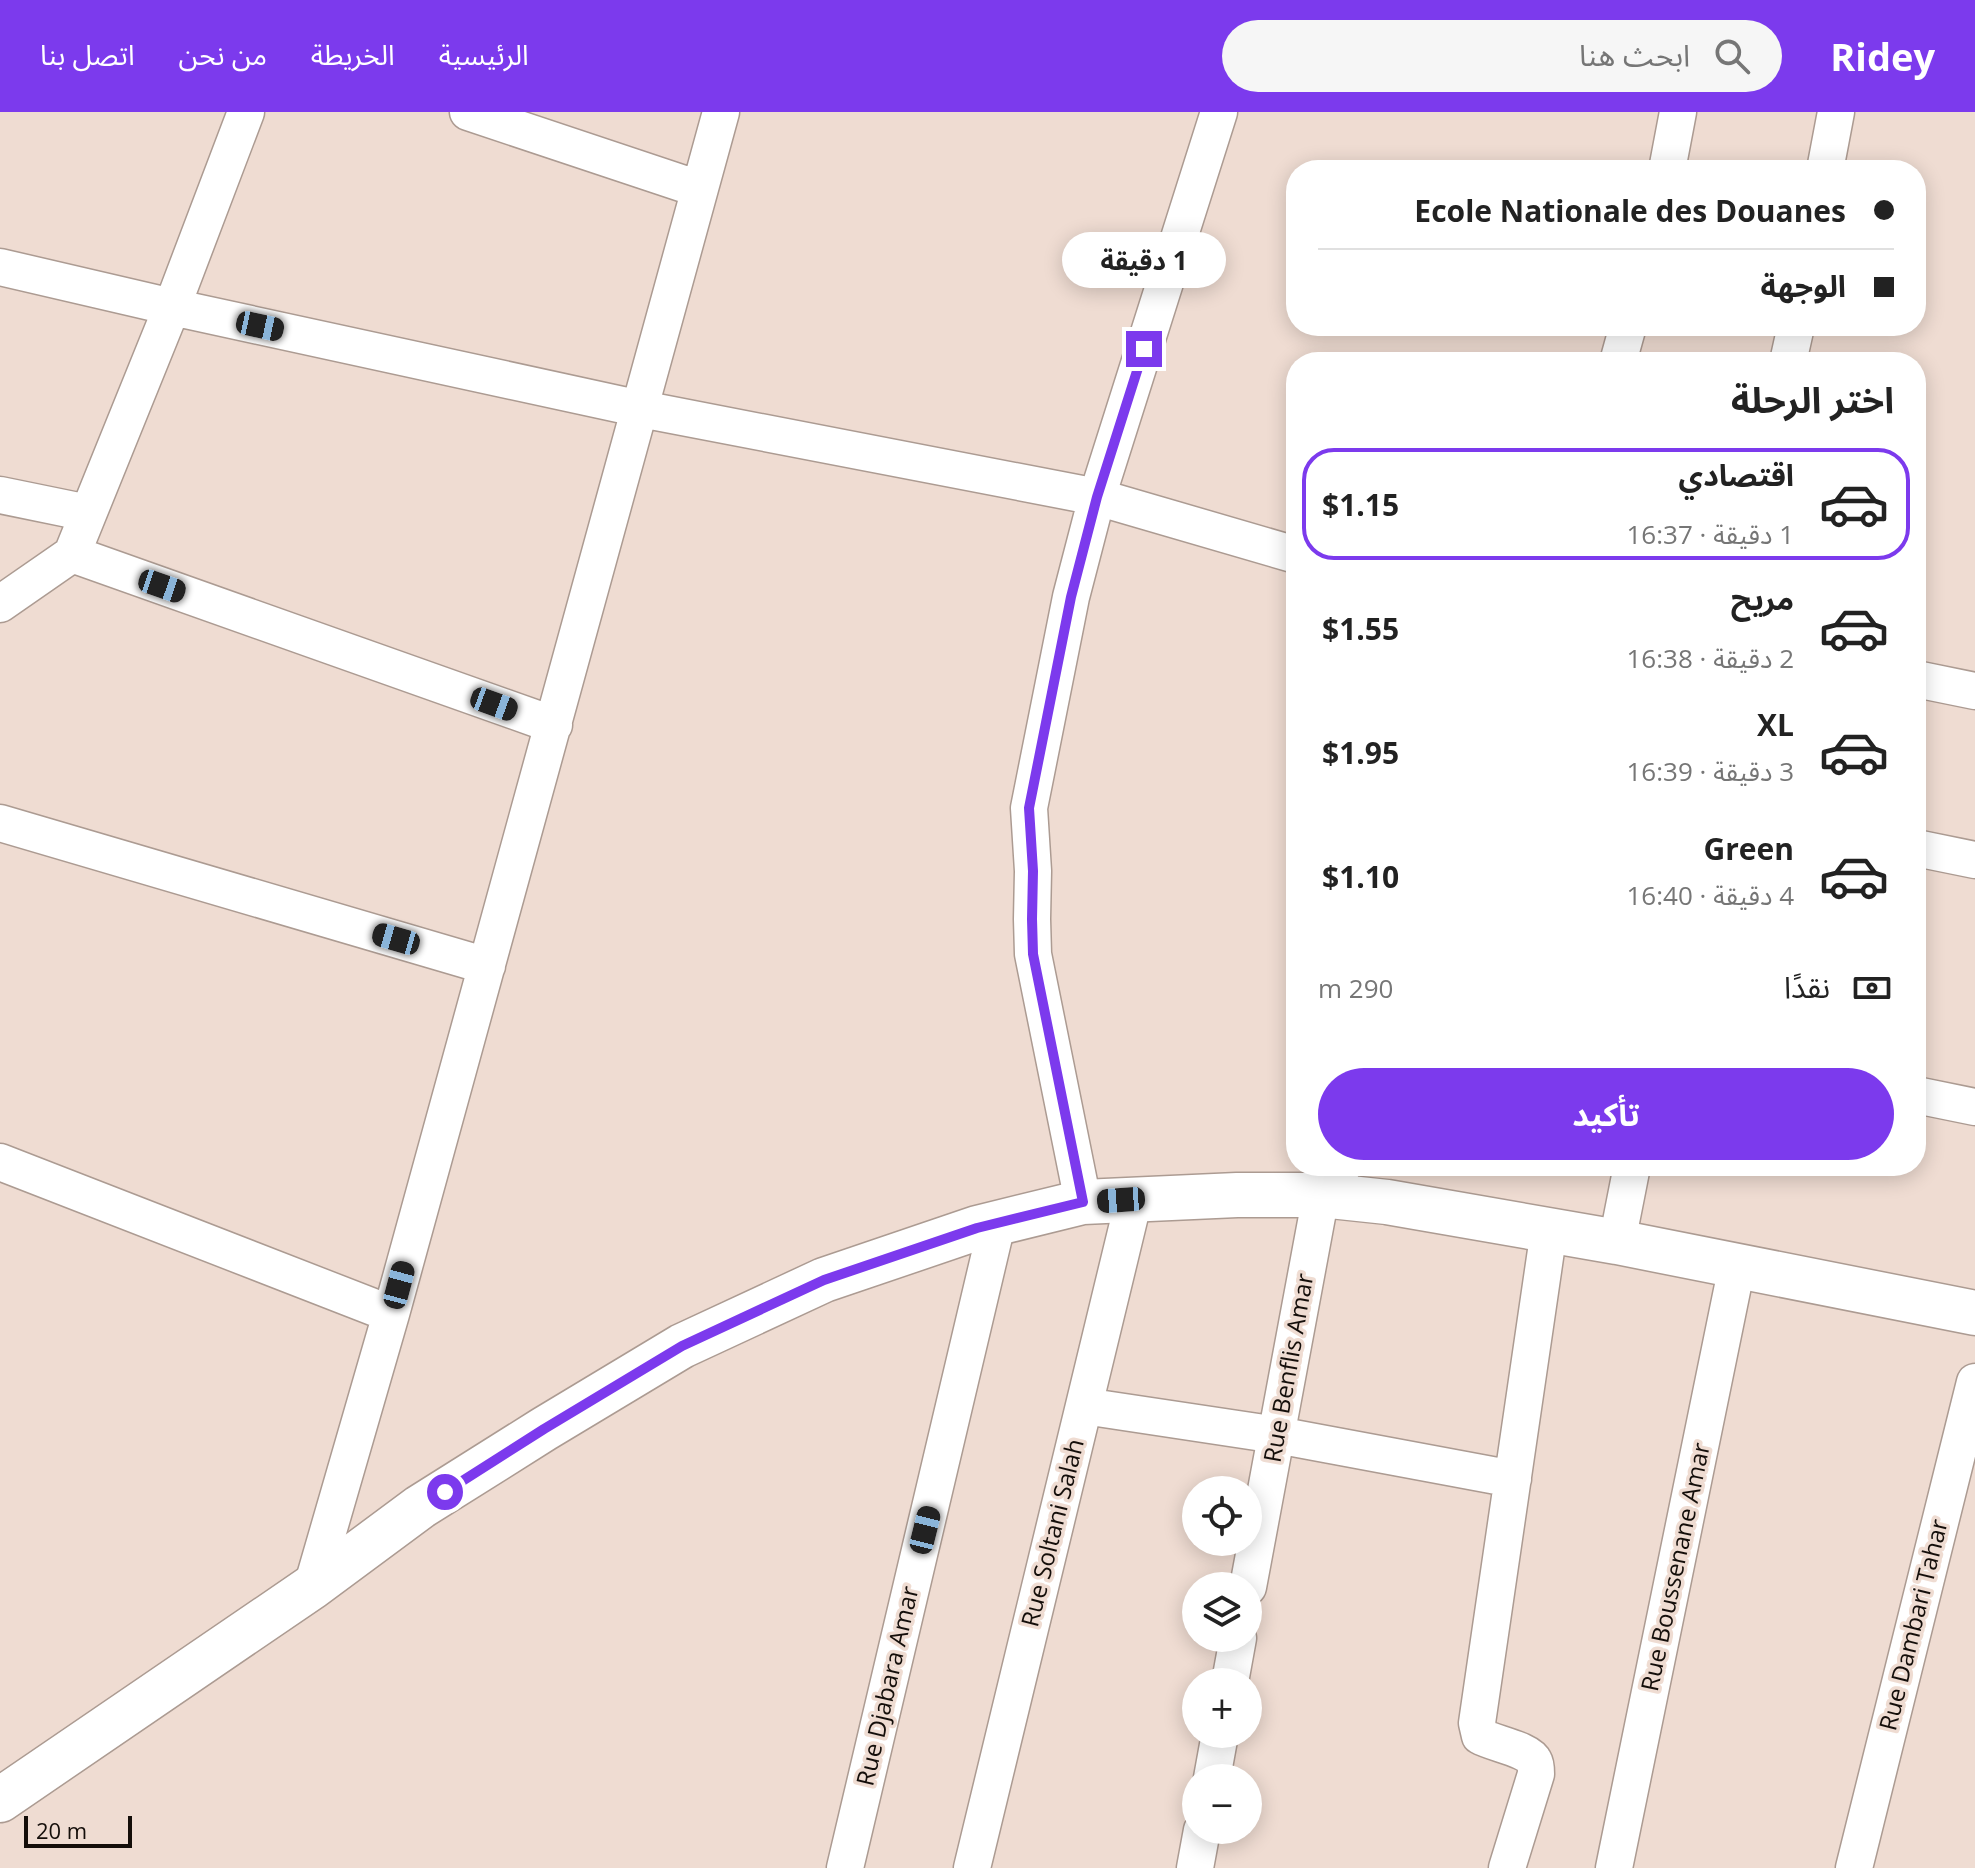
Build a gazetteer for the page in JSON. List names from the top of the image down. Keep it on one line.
{"streets":{"street":["Rue Benflis Amar","Rue Soltani Salah","Rue Boussenane Amar","Rue Dambari Tahar","Rue Djabara Amar"]},"scale_bar":"20 m","page":{"header":"Ridey","search":"ابحث هنا","nav":["الرئيسية","الخريطة","من نحن","اتصل بنا"],"banner":["Ecole Nationale des Douanes","الوجهة"],"bubble":"1 دقيقة","heading":"اختر الرحلة","list":[{"name":"اقتصادي","note":"1 دقيقة · 16:37","value":"$1.15"},{"name":"مريح","note":"2 دقيقة · 16:38","value":"$1.55"},{"name":"XL","note":"3 دقيقة · 16:39","value":"$1.95"},{"name":"Green","note":"4 دقيقة · 16:40","value":"$1.10"}],"pay":["نقدًا","290 m"],"buttons":"تأكيد","map_buttons":["+","−"],"scale":"20 m"}}
